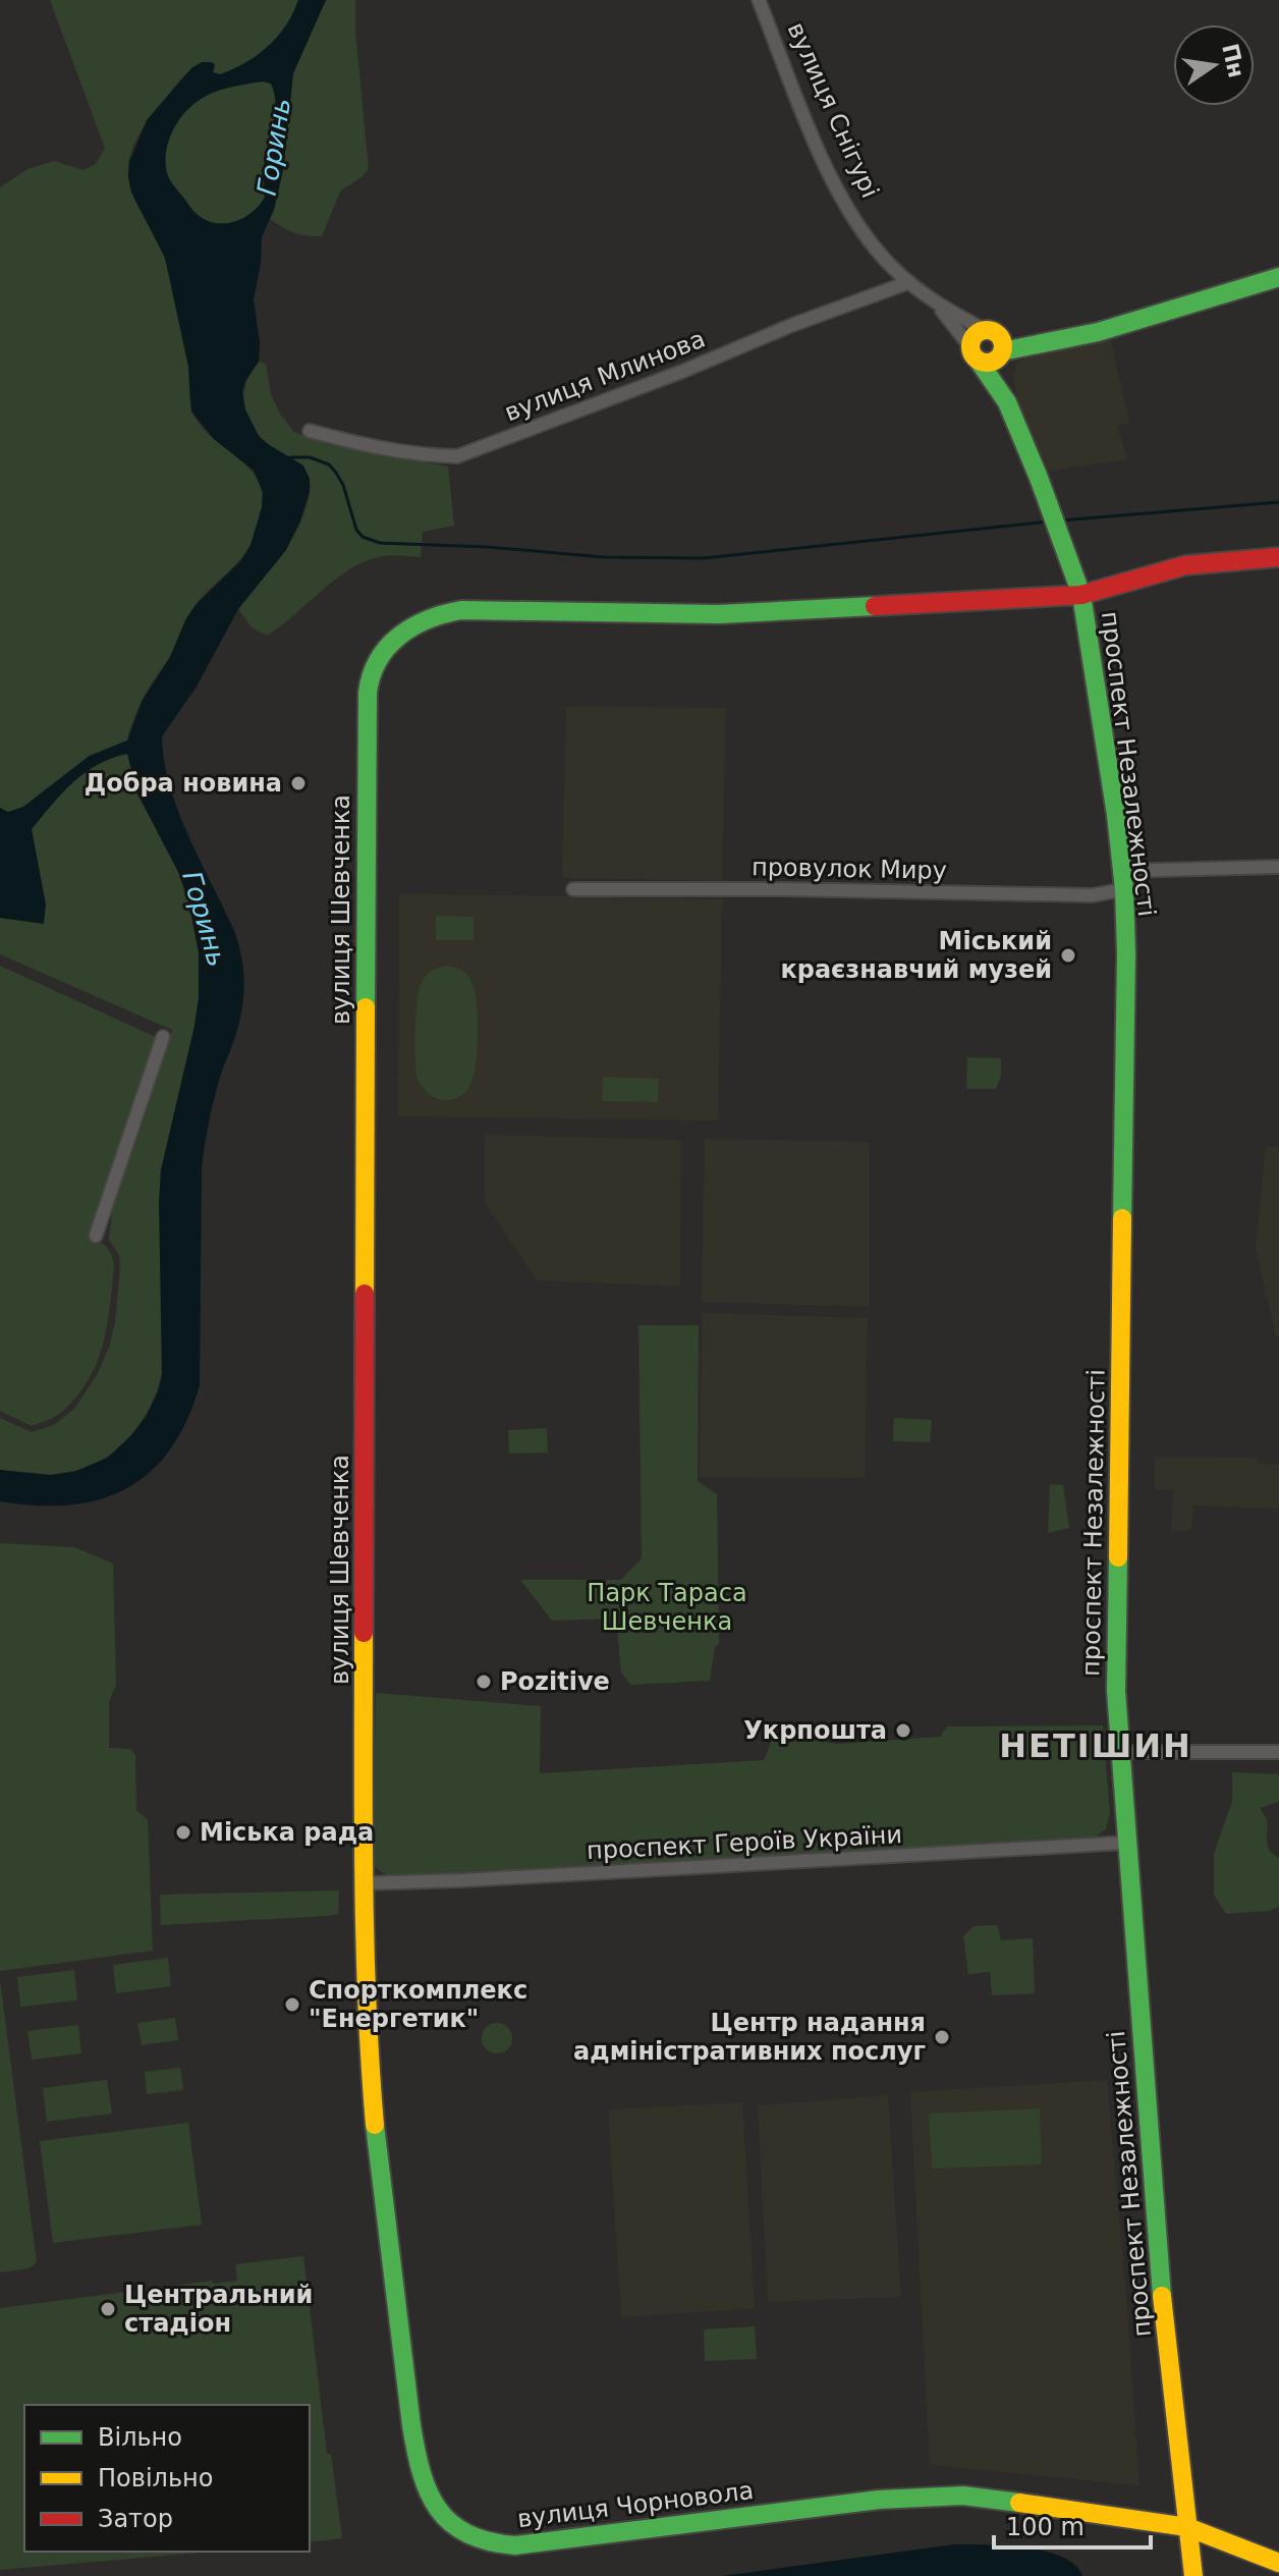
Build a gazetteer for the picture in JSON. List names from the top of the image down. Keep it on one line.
{"streets":{"street":["вулиця Снігурі","вулиця Млинова","проспект Незалежності","провулок Миру","вулиця Шевченка","проспект Героїв України","вулиця Чорновола"]},"crossings":[["вулиця Снігурі","вулиця Млинова"],["вулиця Снігурі","проспект Незалежності"],["проспект Незалежності","провулок Миру"],["проспект Незалежності","вулиця Шевченка"],["проспект Незалежності","проспект Героїв України"],["проспект Незалежності","вулиця Чорновола"],["вулиця Шевченка","проспект Героїв України"],["вулиця Шевченка","вулиця Чорновола"],["проспект Героїв України","вулиця Чорновола"]],"districts":["НЕТІШИН"],"water":["Горинь"],"parks":["Парк Тараса Шевченка"],"places":["Добра новина","Міський краєзнавчий музей","Pozitive","Укрпошта","Міська рада","Спорткомплекс \"Енергетик\"","Центр надання адміністративних послуг","Центральний стадіон"],"legend":["Вільно","Повільно","Затор"],"scale_bar":"100 m","north":"right"}
